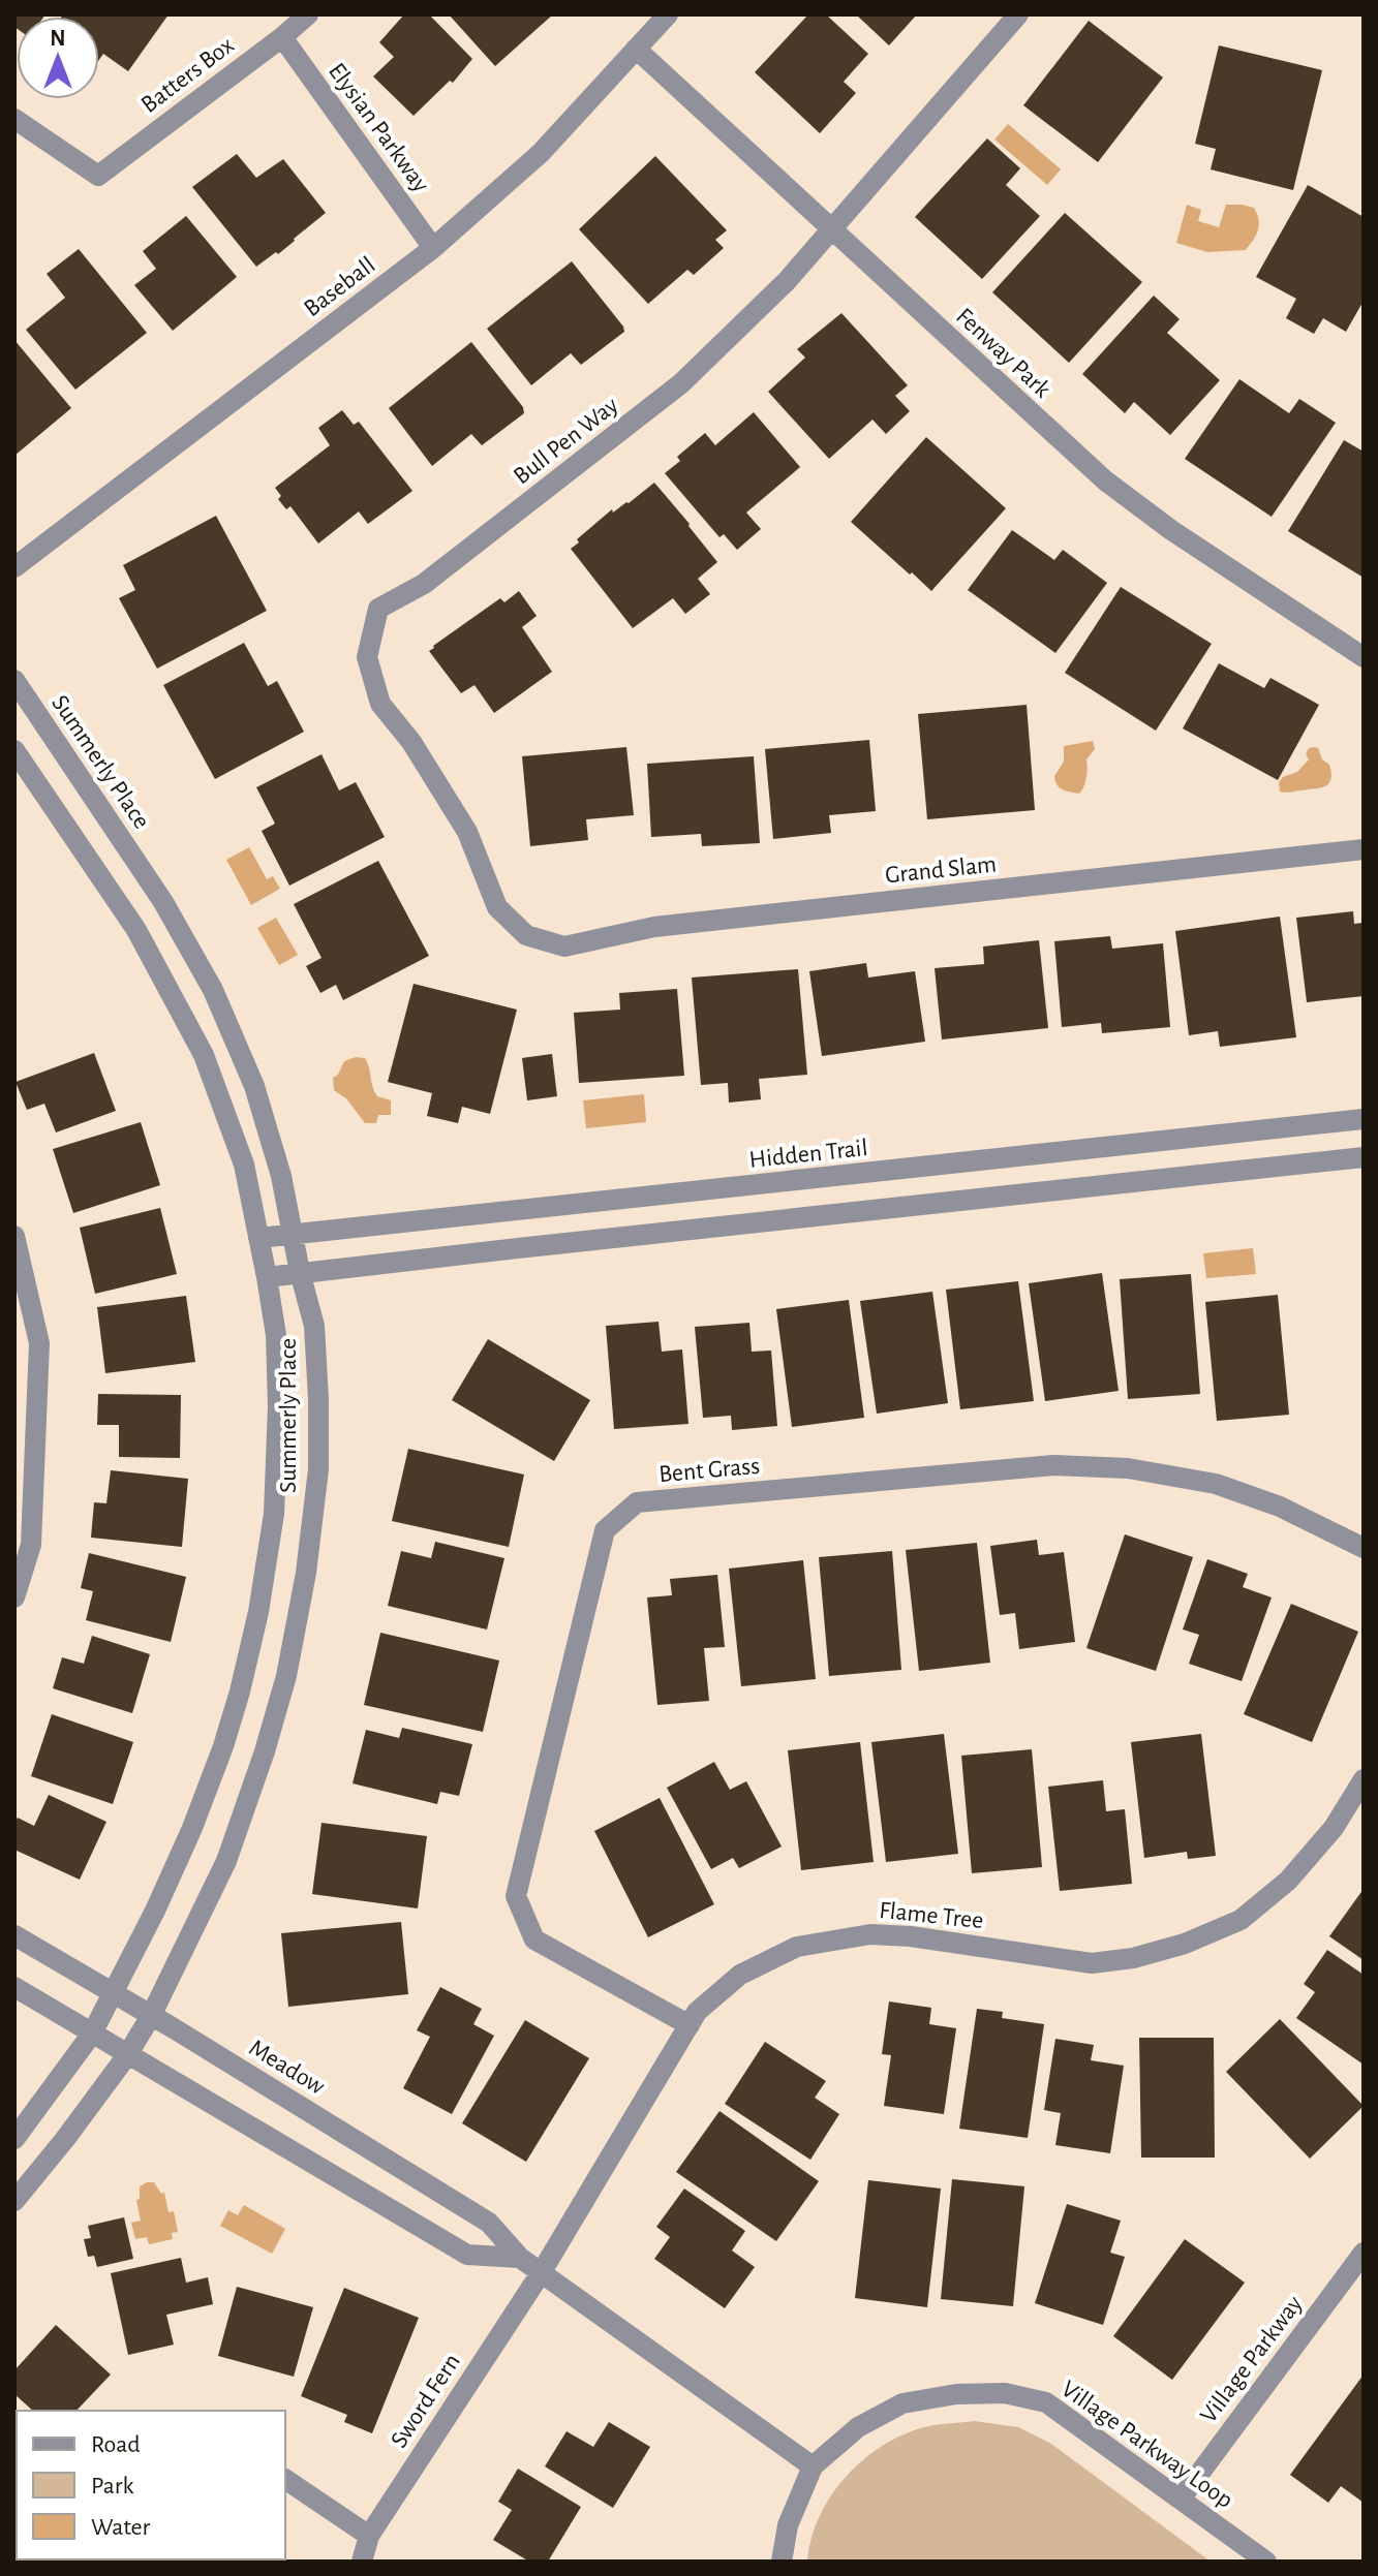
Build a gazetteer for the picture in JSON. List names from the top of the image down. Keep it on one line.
{"streets":{"street":["Batters Box","Elysian Parkway","Baseball","Fenway Park","Bull Pen Way","Summerly Place","Grand Slam","Hidden Trail","Bent Grass","Flame Tree","Meadow","Village Parkway","Sword Fern","Village Parkway Loop"]},"crossings":[["Batters Box","Elysian Parkway"],["Elysian Parkway","Baseball"],["Baseball","Fenway Park"],["Fenway Park","Bull Pen Way"],["Bull Pen Way","Grand Slam"],["Summerly Place","Hidden Trail"],["Summerly Place","Meadow"],["Bent Grass","Flame Tree"],["Flame Tree","Meadow"],["Flame Tree","Sword Fern"],["Meadow","Sword Fern"],["Meadow","Village Parkway Loop"],["Village Parkway","Village Parkway Loop"]],"legend":["Road","Park","Water"],"north":"top"}
